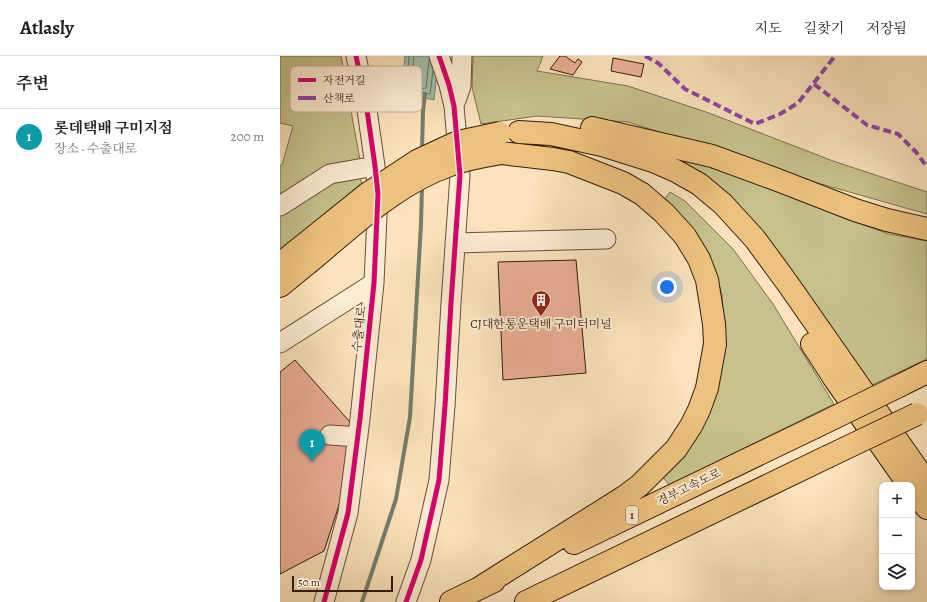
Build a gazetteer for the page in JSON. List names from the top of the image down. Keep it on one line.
{"streets":{"highway":["경부고속도로","1"],"street":["수출대로"]},"places":{"building":["CJ대한통운택배 구미터미널"]},"legend":["자전거길","산책로"],"scale_bar":"50 m","page":{"header":"Atlasly","nav":["지도","길찾기","저장됨"],"heading":"주변","list":[{"mark":"1","name":"롯데택배 구미지점","note":"장소 · 수출대로","value":"200 m"}],"pins":"1","map_buttons":["+","−"],"scale":"50 m"}}
